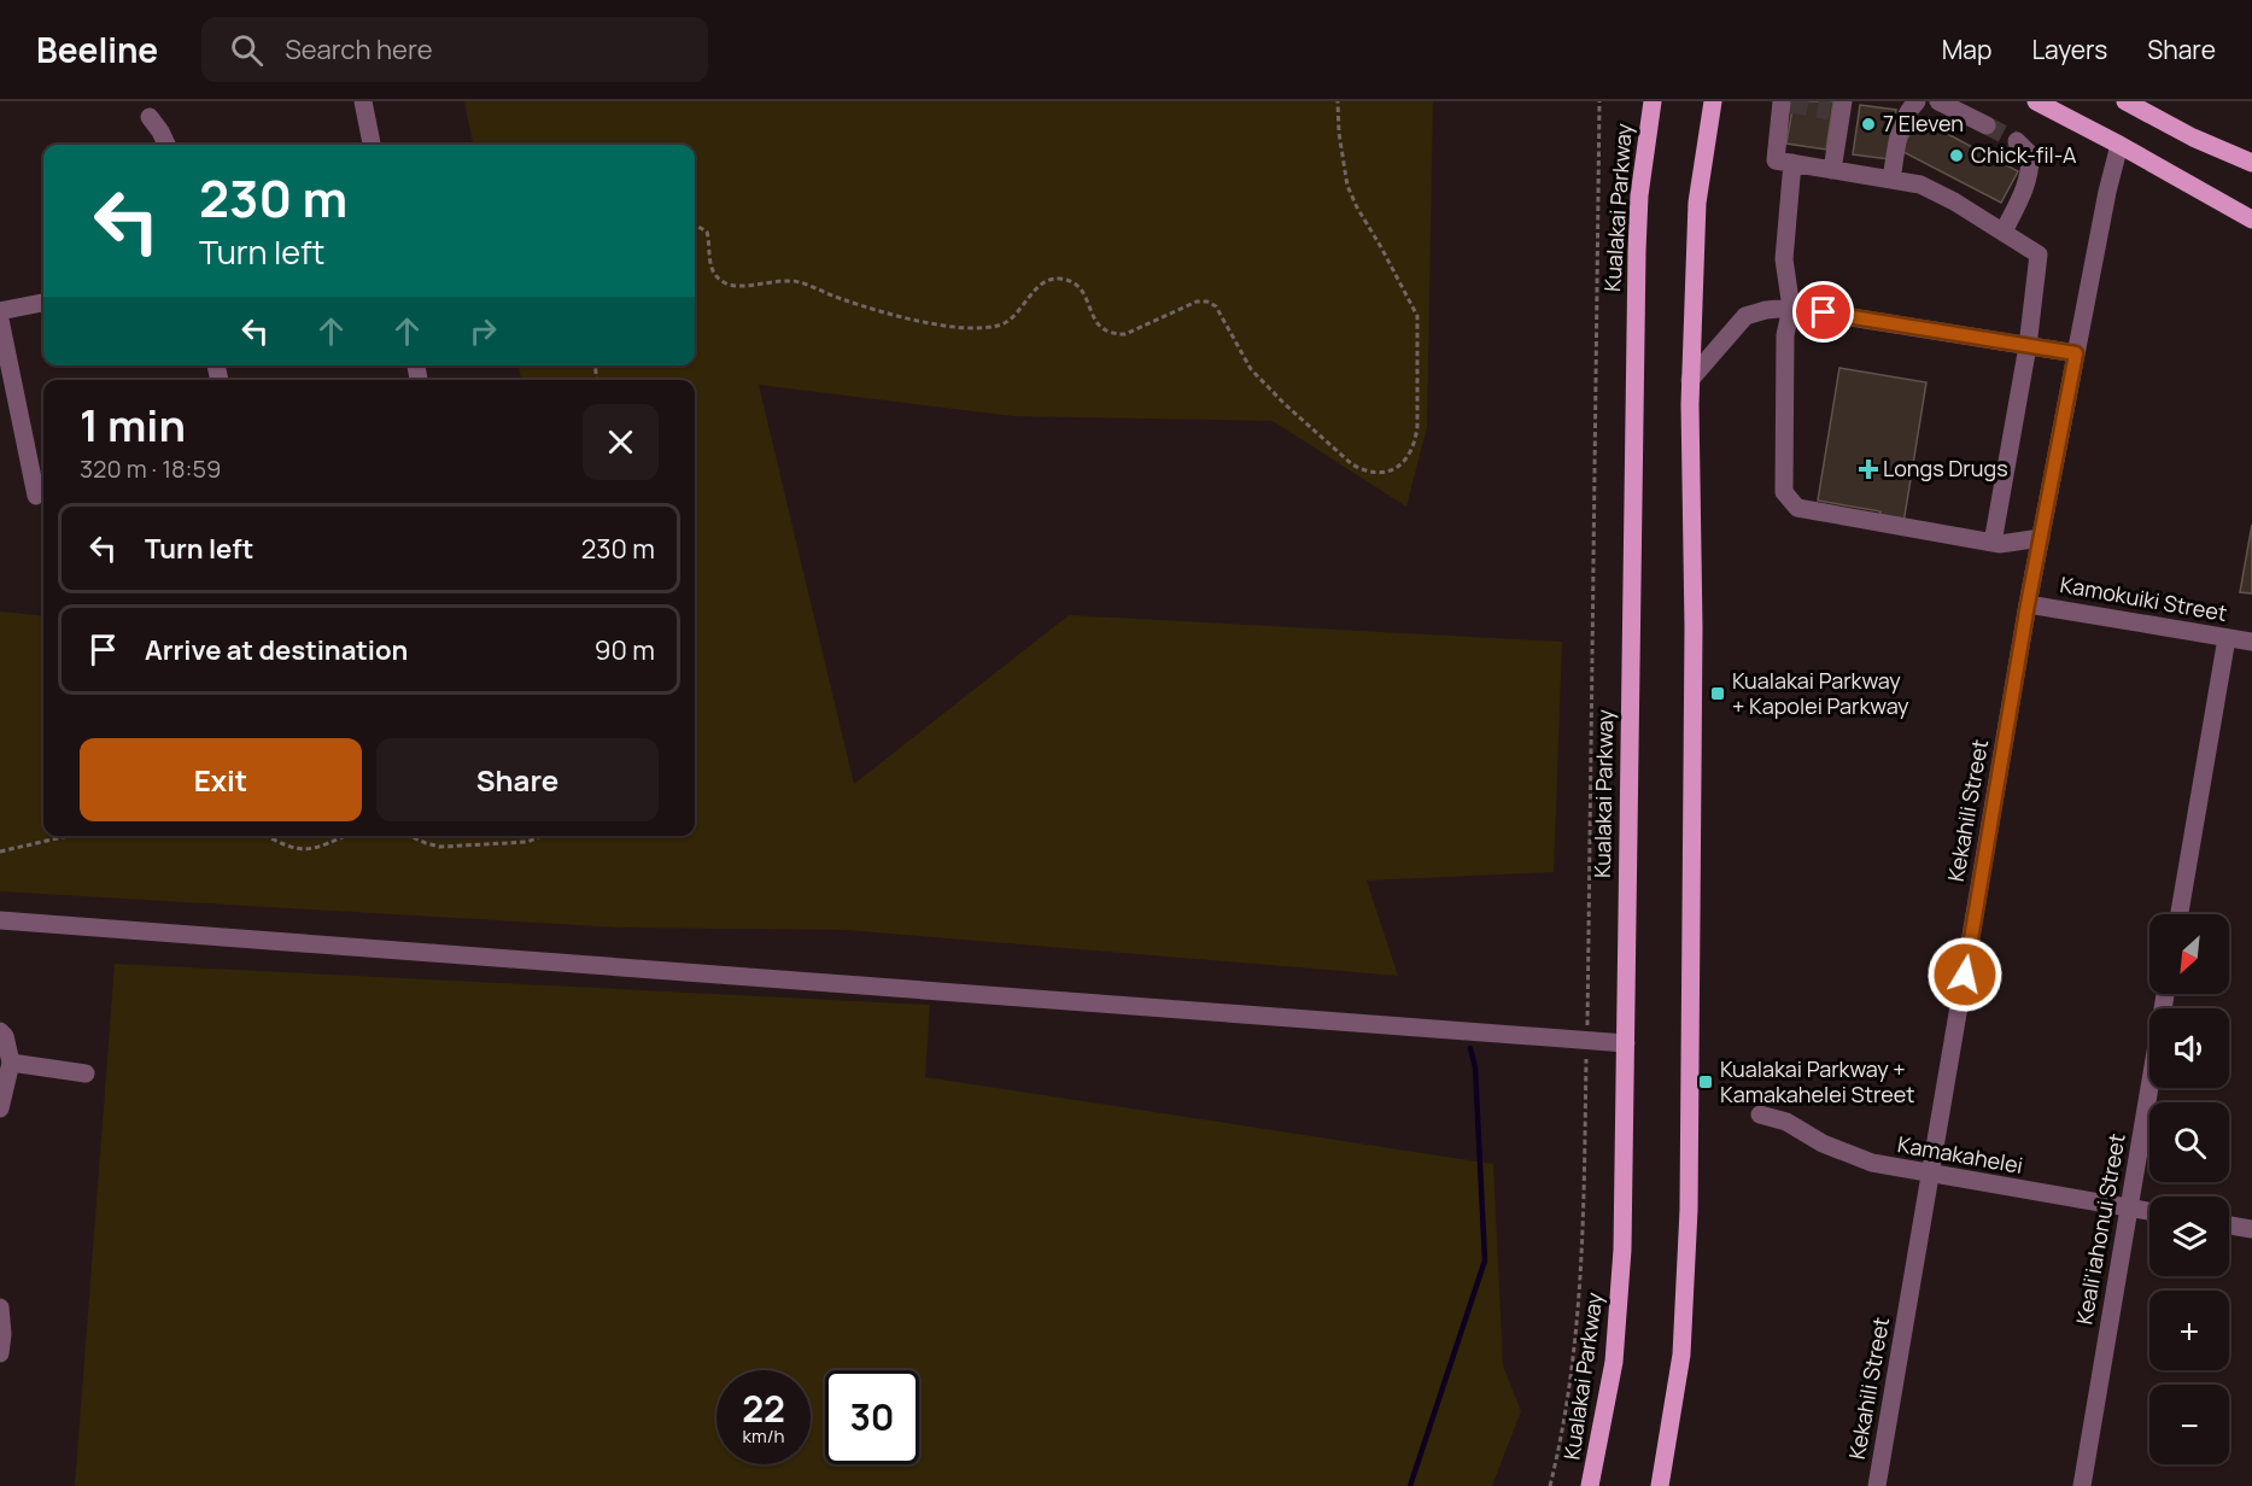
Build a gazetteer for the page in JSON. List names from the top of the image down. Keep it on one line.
{"streets":{"main road":["Kualakai Parkway"],"street":["Kamokuiki Street","Kekahili Street","Kamakahelei","Keali'iahonui Street"]},"crossings":[["Kamokuiki Street","Kekahili Street"],["Kekahili Street","Kamakahelei"],["Kamakahelei","Keali'iahonui Street"]],"places":{"other":["7 Eleven","Chick-fil-A"],"health":["Longs Drugs"],"transit":["Kualakai Parkway + Kapolei Parkway","Kualakai Parkway + Kamakahelei Street"]},"north":"bottom left","page":{"header":"Beeline","search":"Search here","nav":["Map","Layers","Share"],"turn":["230 m","Turn left"],"heading":["1 min","320 m · 18:59"],"list":[{"name":"Turn left","value":"230 m"},{"name":"Arrive at destination","value":"90 m"}],"buttons":["Exit","Share"],"map_buttons":["+","−"],"speed":"22 km/h","limit":"30"}}
